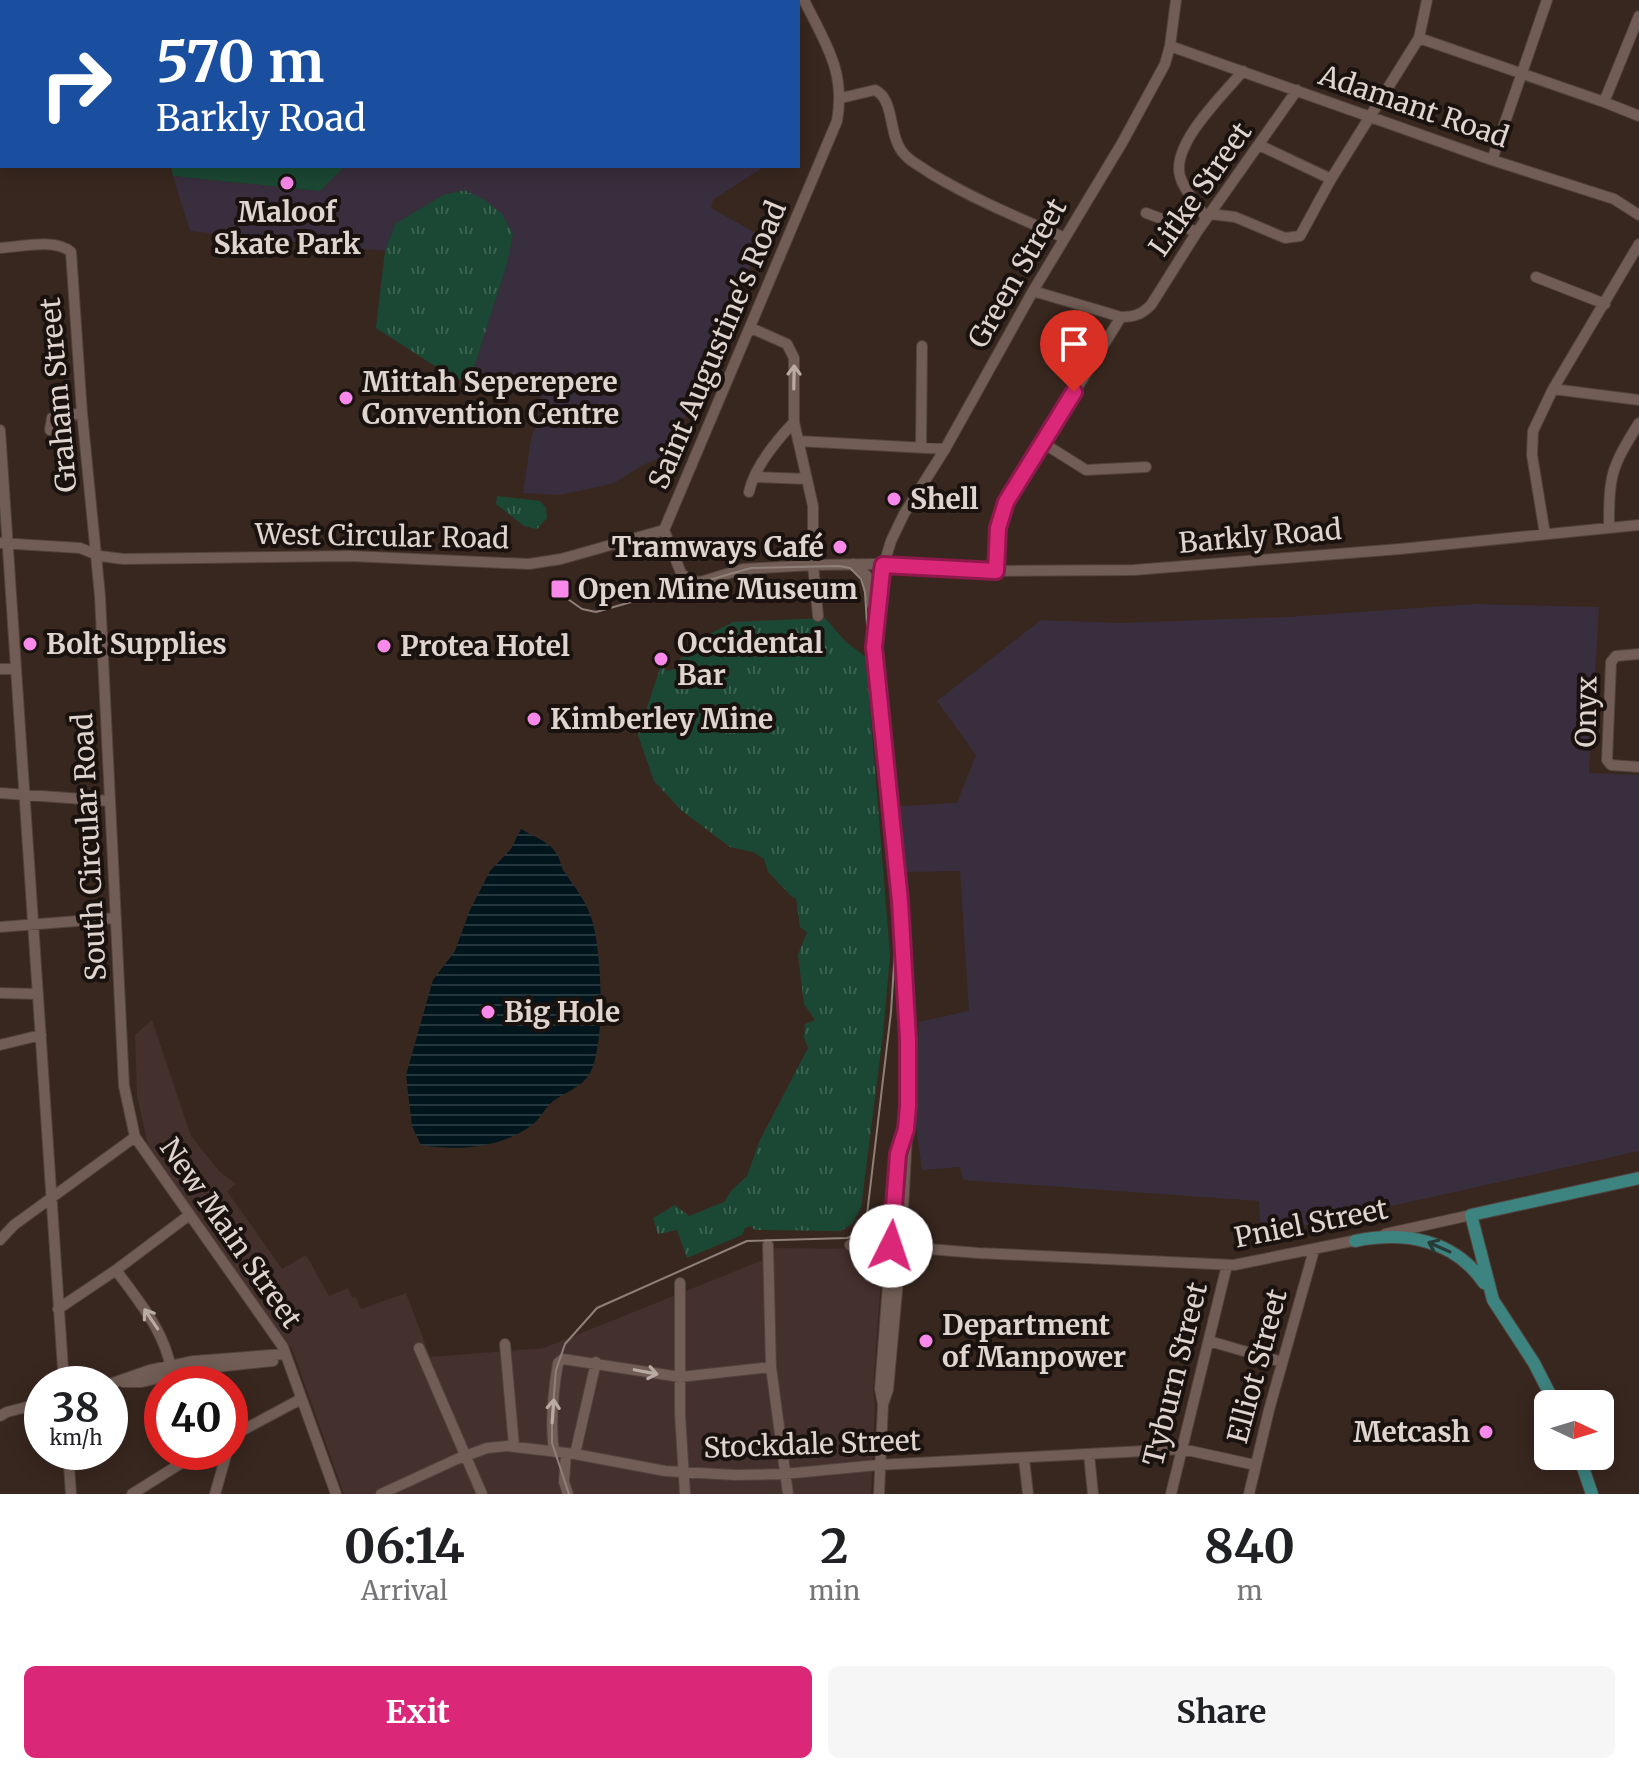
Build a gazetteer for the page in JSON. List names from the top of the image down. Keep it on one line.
{"streets":{"main road":["Pniel Street"],"street":["Adamant Road","Litke Street","Green Street","Saint Augustine's Road","Graham Street","West Circular Road","Barkly Road","Onyx","South Circular Road","New Main Street","Elliot Street","Tyburn Street","Stockdale Street"]},"crossings":[["Adamant Road","Litke Street"],["Adamant Road","Green Street"],["Green Street","Barkly Road"],["Saint Augustine's Road","West Circular Road"],["Saint Augustine's Road","Barkly Road"],["Graham Street","West Circular Road"],["Graham Street","South Circular Road"],["West Circular Road","Barkly Road"],["West Circular Road","South Circular Road"],["South Circular Road","New Main Street"],["Pniel Street","Elliot Street"],["Pniel Street","Tyburn Street"],["Elliot Street","Stockdale Street"],["Tyburn Street","Stockdale Street"]],"places":{"other":["Maloof Skate Park","Mittah Seperepere Convention Centre","Shell","Tramways Café","Bolt Supplies","Protea Hotel","Occidental Bar","Kimberley Mine","Big Hole","Department of Manpower","Metcash"],"transit":["Open Mine Museum"]},"north":"right","page":{"turn":["570 m","Barkly Road"],"speed":"38 km/h","limit":"40","eta":["06:14","Arrival","2","min","840","m"],"buttons":["Exit","Share"]}}
